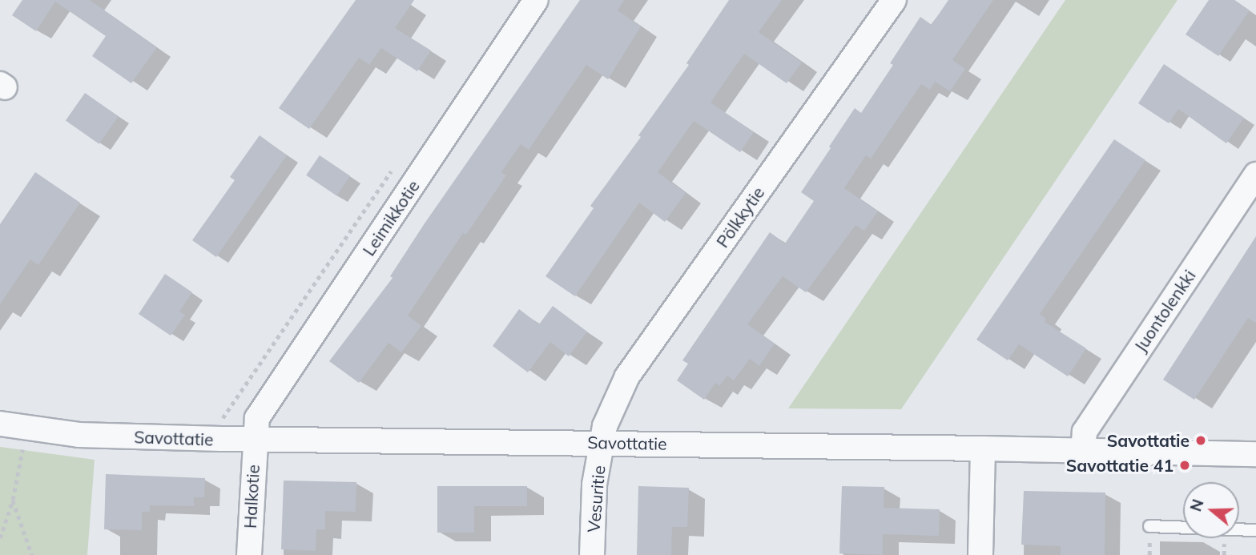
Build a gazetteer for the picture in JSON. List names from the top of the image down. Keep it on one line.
{"streets":{"street":["Pölkkytie","Leimikkotie","Juontolenkki","Savottatie","Halkotie","Vesuritie"]},"crossings":[["Pölkkytie","Savottatie"],["Pölkkytie","Vesuritie"],["Leimikkotie","Savottatie"],["Leimikkotie","Halkotie"],["Juontolenkki","Savottatie"],["Savottatie","Halkotie"],["Savottatie","Vesuritie"]],"places":["Savottatie","Savottatie 41"],"north":"left"}
